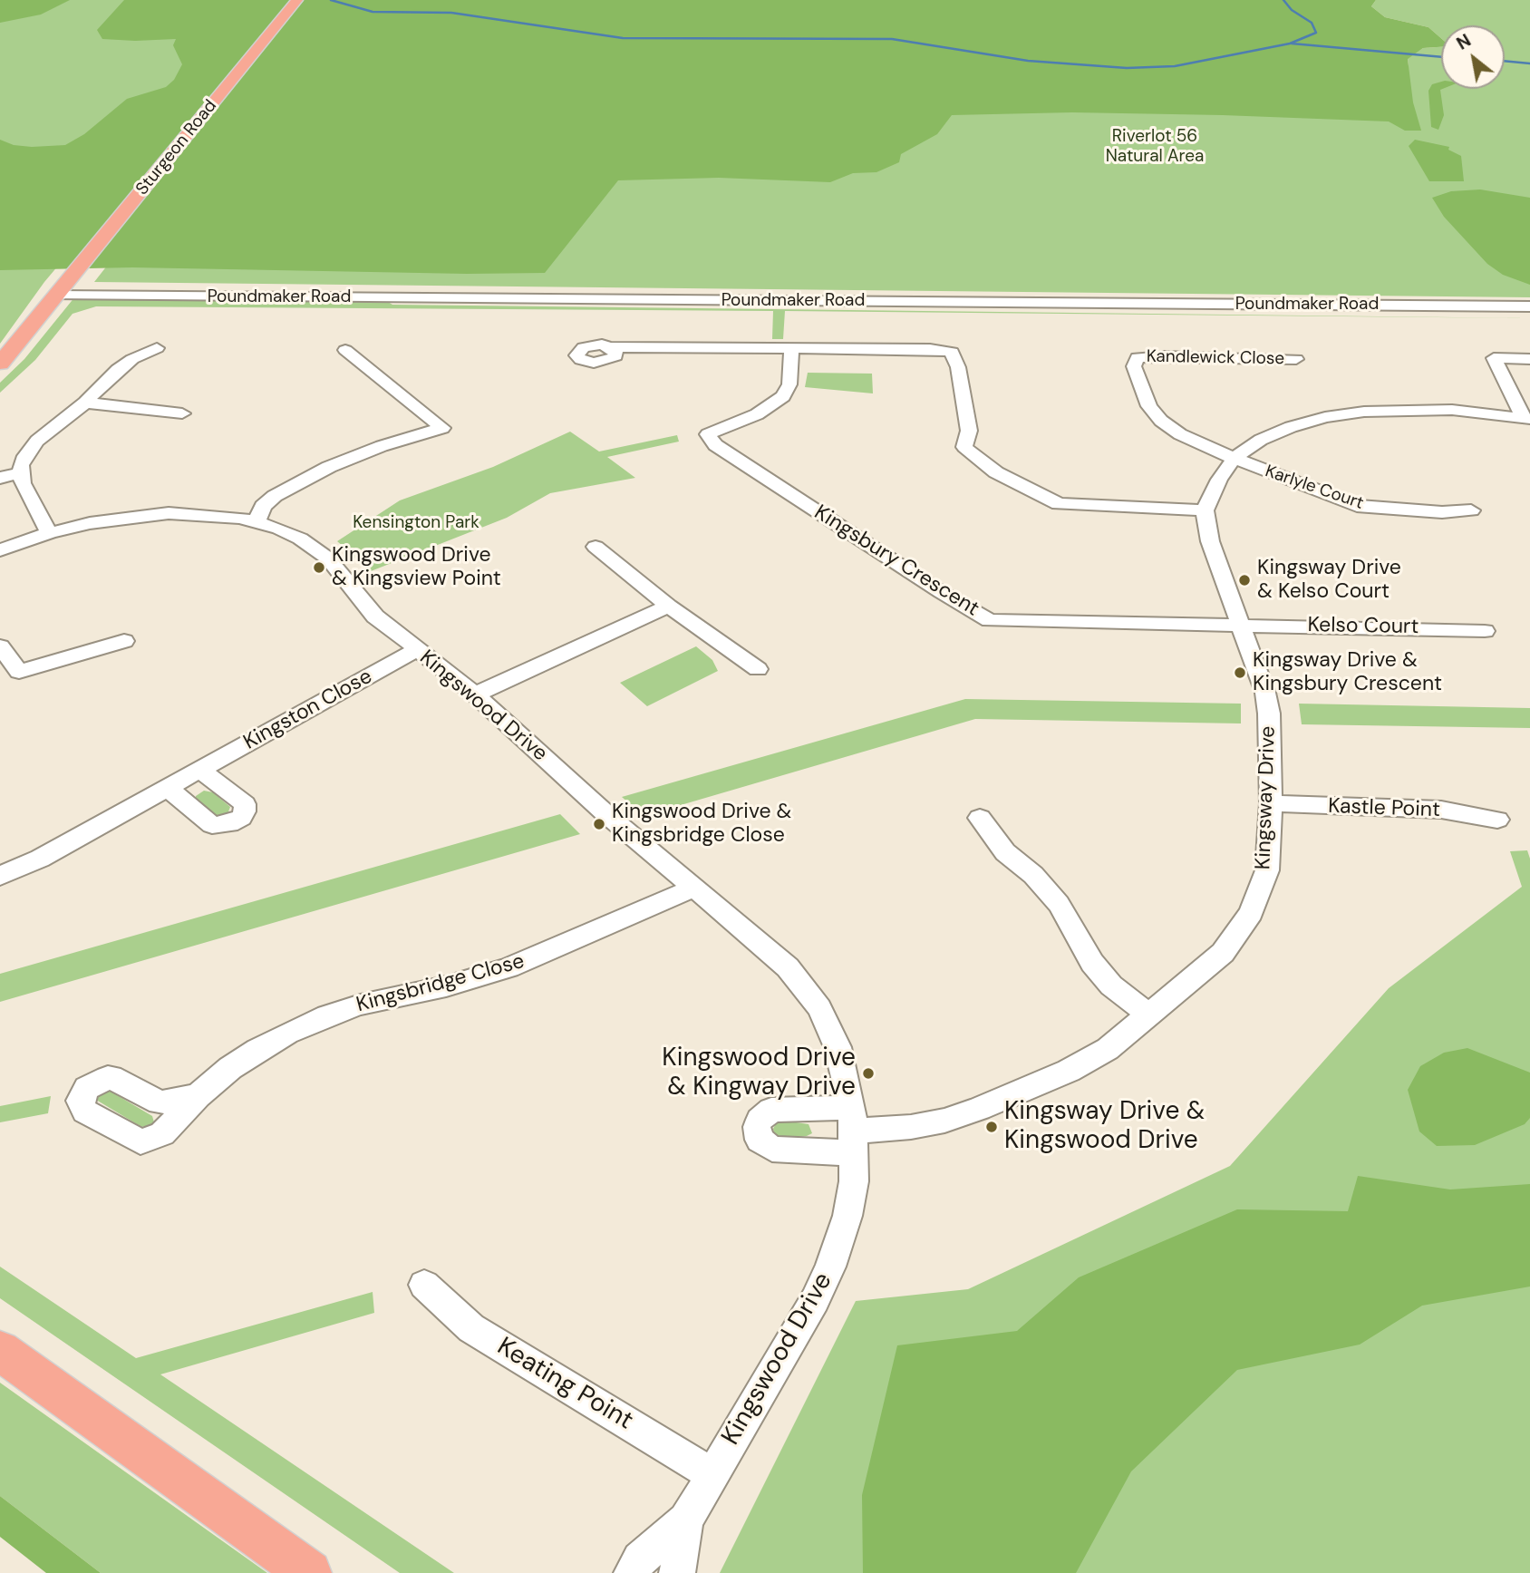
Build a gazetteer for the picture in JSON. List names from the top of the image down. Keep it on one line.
{"streets":{"main road":["Sturgeon Road"],"street":["Poundmaker Road","Kandlewick Close","Karlyle Court","Kingsbury Crescent","Kelso Court","Kingswood Drive","Kingston Close","Kingsway Drive","Kastle Point","Kingsbridge Close","Keating Point"]},"crossings":[["Sturgeon Road","Poundmaker Road"],["Kandlewick Close","Karlyle Court"],["Kingsbury Crescent","Kelso Court"],["Kingsbury Crescent","Kingsway Drive"],["Kelso Court","Kingsway Drive"],["Kingswood Drive","Kingston Close"],["Kingswood Drive","Kingsway Drive"],["Kingswood Drive","Kingsbridge Close"],["Kingswood Drive","Keating Point"],["Kingsway Drive","Kastle Point"]],"parks":["Riverlot 56 Natural Area","Kensington Park"],"places":["Kingswood Drive & Kingsview Point","Kingsway Drive & Kelso Court","Kingsway Drive & Kingsbury Crescent","Kingswood Drive & Kingsbridge Close","Kingswood Drive & Kingway Drive","Kingsway Drive & Kingswood Drive"],"north":"top left"}
